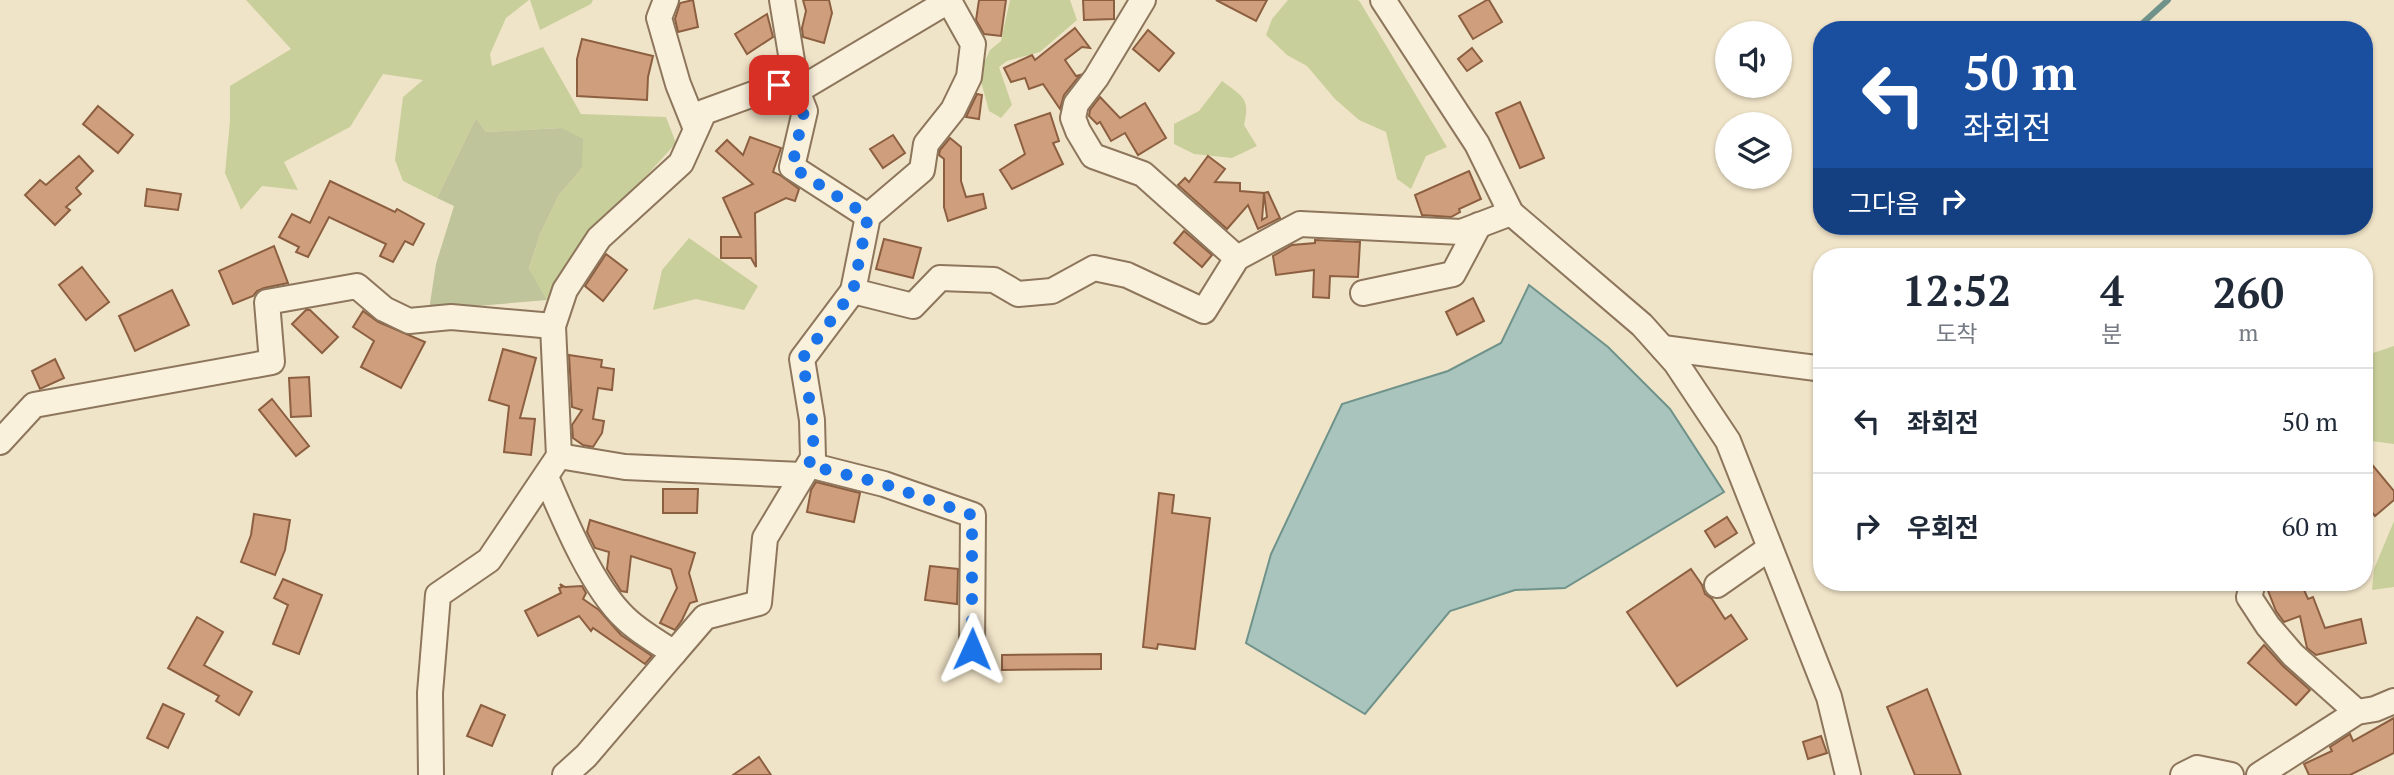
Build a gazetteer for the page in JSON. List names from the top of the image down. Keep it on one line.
{"page":{"turn":["50 m","좌회전"],"then":"그다음","eta":["12:52","도착","4","분","260","m"],"list":[{"name":"좌회전","value":"50 m"},{"name":"우회전","value":"60 m"}]}}
